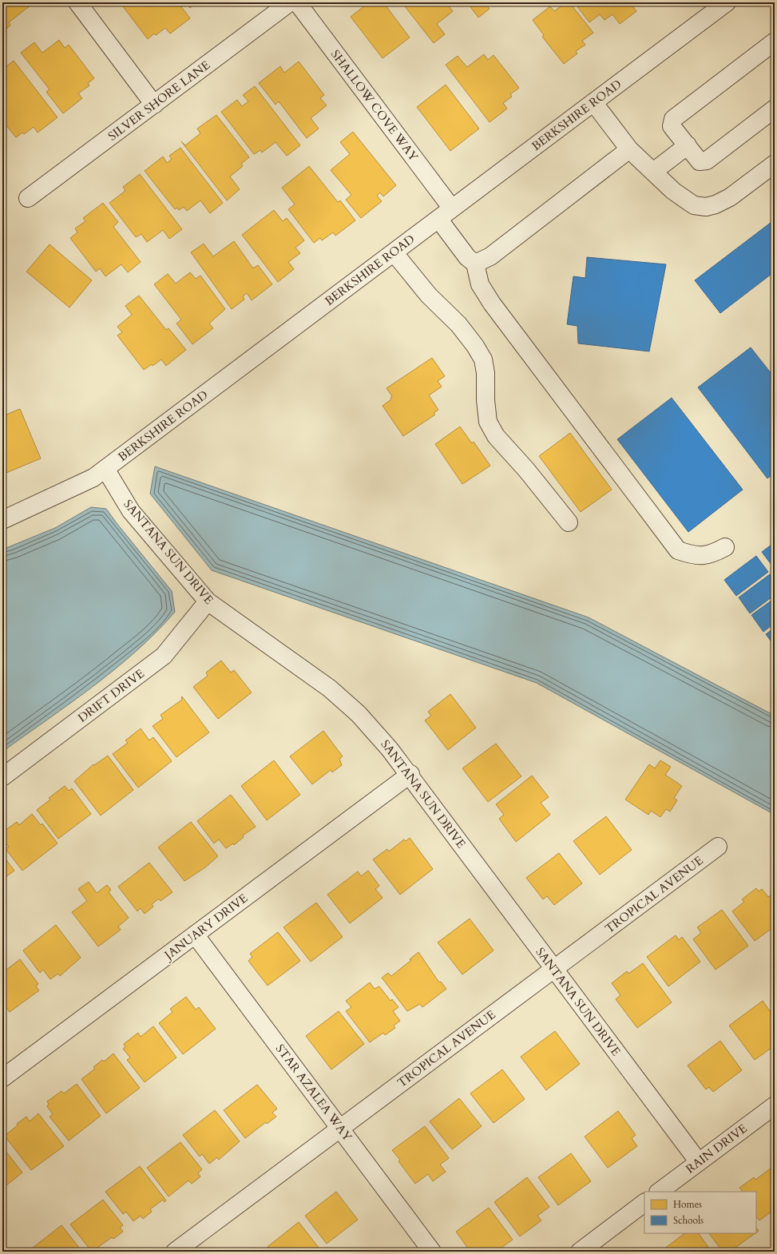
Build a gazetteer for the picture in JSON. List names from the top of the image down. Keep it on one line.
{"streets":{"street":["SILVER SHORE LANE","SHALLOW COVE WAY","BERKSHIRE ROAD","SANTANA SUN DRIVE","DRIFT DRIVE","TROPICAL AVENUE","JANUARY DRIVE","STAR AZALEA WAY","RAIN DRIVE"]},"crossings":[["SHALLOW COVE WAY","BERKSHIRE ROAD"],["BERKSHIRE ROAD","SANTANA SUN DRIVE"],["SANTANA SUN DRIVE","DRIFT DRIVE"],["SANTANA SUN DRIVE","TROPICAL AVENUE"],["SANTANA SUN DRIVE","JANUARY DRIVE"],["SANTANA SUN DRIVE","RAIN DRIVE"],["TROPICAL AVENUE","STAR AZALEA WAY"],["JANUARY DRIVE","STAR AZALEA WAY"]],"legend":["Homes","Schools"]}
